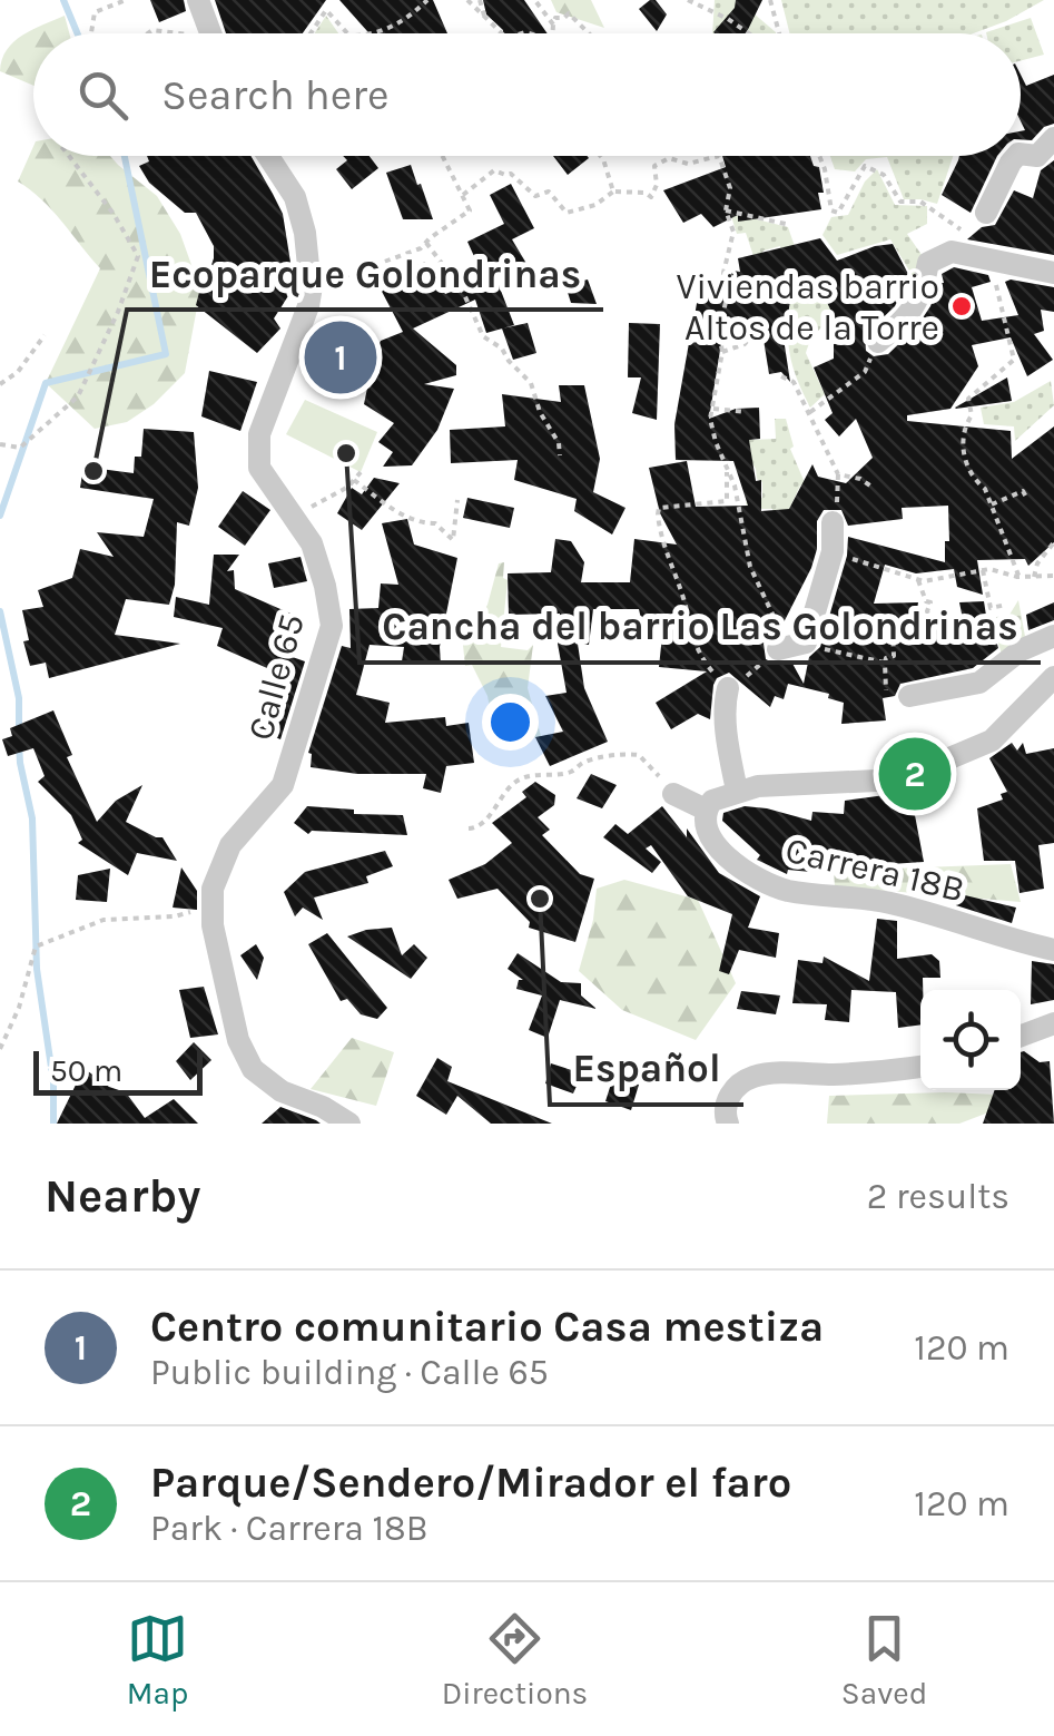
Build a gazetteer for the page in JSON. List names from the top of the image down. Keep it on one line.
{"streets":{"street":["Calle 65","Carrera 18B"]},"places":["Viviendas barrio Altos de la Torre","Cancha del barrio Las Golondrinas","Ecoparque Golondrinas","Español"],"scale_bar":"50 m","page":{"search":"Search here","pins":["1","2"],"scale":"50 m","heading":["Nearby","2 results"],"list":[{"mark":"1","name":"Centro comunitario Casa mestiza","note":"Public building · Calle 65","value":"120 m"},{"mark":"2","name":"Parque/Sendero/Mirador el faro","note":"Park · Carrera 18B","value":"120 m"}],"nav":["Map","Directions","Saved"]}}
